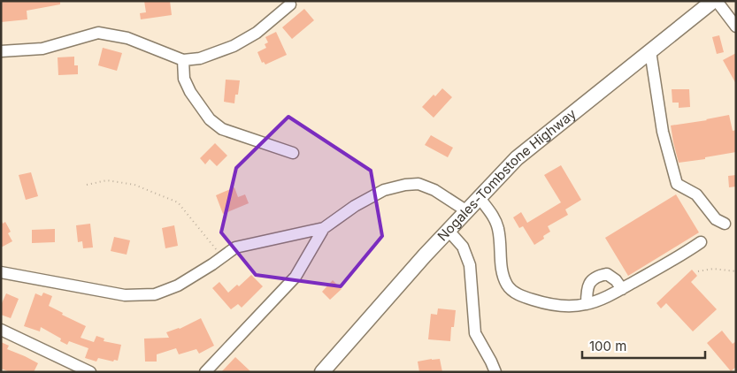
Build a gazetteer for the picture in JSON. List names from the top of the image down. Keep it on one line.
{"streets":{"main road":["Nogales-Tombstone Highway"]},"scale_bar":"100 m"}
